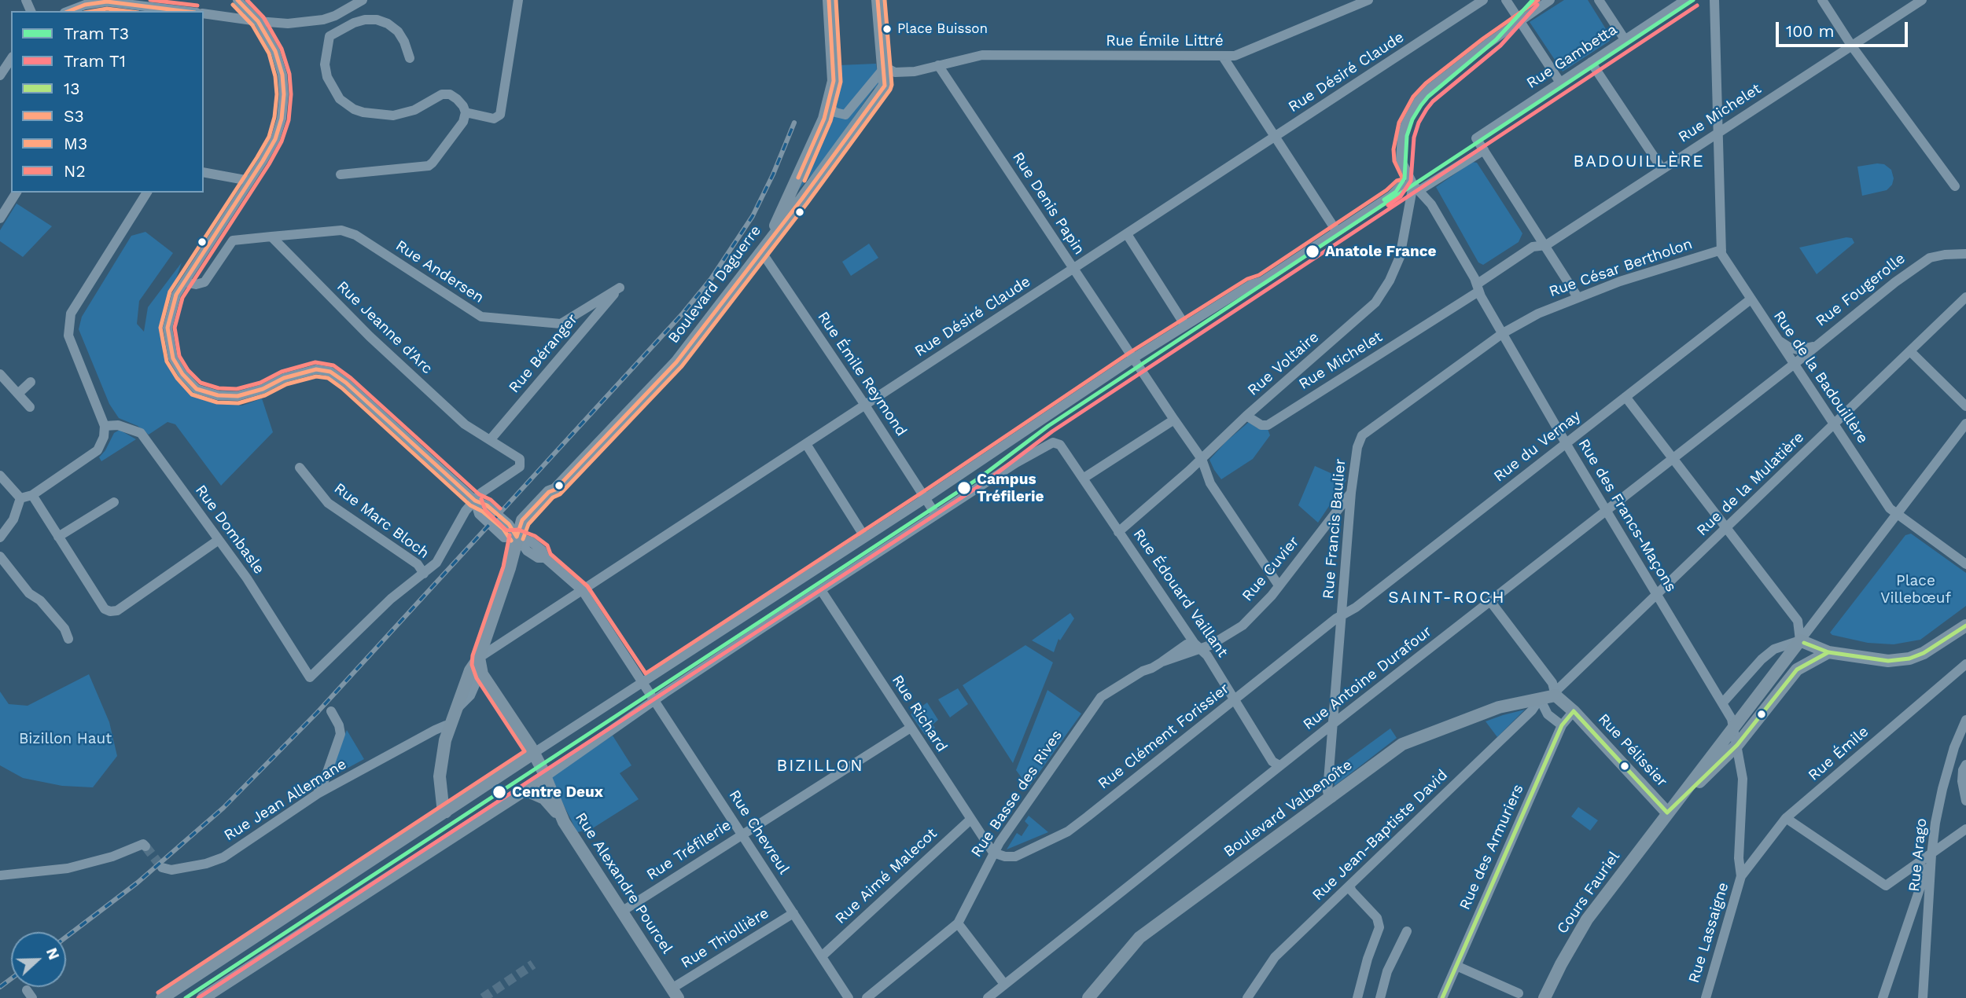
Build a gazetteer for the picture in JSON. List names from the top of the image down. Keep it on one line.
{"streets":{"main road":["Boulevard Daguerre","Rue Pélissier","Boulevard Valbenoîte","Rue Alexandre Pourcel","Cours Fauriel"],"street":["Rue Émile Littré","Rue Gambetta","Rue Désiré Claude","Rue Michelet","Rue Denis Papin","Rue César Bertholon","Rue Andersen","Rue Fougerolle","Rue Jeanne d'Arc","Rue Béranger","Rue Voltaire","Rue Émile Reymond","Rue de la Badouillère","Rue du Vernay","Rue de la Mulatière","Rue des Francs-Maçons","Rue Marc Bloch","Rue Francis Baulier","Rue Dombasle","Rue Cuvier","Rue Édouard Vaillant","Rue Antoine Durafour","Rue Richard","Rue Clément Forissier","Rue Émile","Rue Basse des Rives","Rue Jean Allemane","Rue Chevreul","Rue Jean-Baptiste David","Rue des Armuriers","Rue Tréfilerie","Rue Arago","Rue Aimé Malecot","Rue Lassaigne","Rue Thiollière"]},"crossings":[["Rue Émile Littré","Rue Denis Papin"],["Rue Désiré Claude","Rue Denis Papin"],["Rue Désiré Claude","Boulevard Daguerre"],["Rue Désiré Claude","Rue Émile Reymond"],["Rue Désiré Claude","Rue Chevreul"],["Rue Michelet","Rue Voltaire"],["Rue Michelet","Rue des Francs-Maçons"],["Rue Denis Papin","Rue Voltaire"],["Rue Denis Papin","Rue Cuvier"],["Rue César Bertholon","Rue de la Badouillère"],["Rue César Bertholon","Rue des Francs-Maçons"],["Rue César Bertholon","Rue Francis Baulier"],["Rue Andersen","Rue Jeanne d'Arc"],["Rue Andersen","Rue Béranger"],["Boulevard Daguerre","Rue Émile Reymond"],["Boulevard Daguerre","Rue Jean Allemane"],["Boulevard Daguerre","Rue Chevreul"],["Boulevard Daguerre","Rue Alexandre Pourcel"],["Rue Fougerolle","Rue de la Badouillère"],["Rue Fougerolle","Rue Antoine Durafour"],["Rue Jeanne d'Arc","Rue Béranger"],["Rue Jeanne d'Arc","Rue Chevreul"],["Rue Voltaire","Rue des Francs-Maçons"],["Rue Voltaire","Rue Édouard Vaillant"],["Rue Émile Reymond","Rue Édouard Vaillant"],["Rue de la Badouillère","Rue du Vernay"],["Rue de la Badouillère","Rue de la Mulatière"],["Rue de la Badouillère","Rue Antoine Durafour"],["Rue du Vernay","Rue des Francs-Maçons"],["Rue du Vernay","Rue Francis Baulier"],["Rue du Vernay","Rue Clément Forissier"],["Rue de la Mulatière","Rue des Francs-Maçons"],["Rue de la Mulatière","Rue Pélissier"],["Rue de la Mulatière","Boulevard Valbenoîte"],["Rue des Francs-Maçons","Rue Francis Baulier"],["Rue des Francs-Maçons","Rue Antoine Durafour"],["Rue des Francs-Maçons","Cours Fauriel"],["Rue Marc Bloch","Rue Dombasle"],["Rue Francis Baulier","Rue Cuvier"],["Rue Francis Baulier","Rue Antoine Durafour"],["Rue Francis Baulier","Rue Clément Forissier"],["Rue Francis Baulier","Boulevard Valbenoîte"],["Rue Cuvier","Rue Édouard Vaillant"],["Rue Cuvier","Rue Basse des Rives"],["Rue Édouard Vaillant","Rue Antoine Durafour"],["Rue Édouard Vaillant","Rue Clément Forissier"],["Rue Richard","Rue Clément Forissier"],["Rue Richard","Rue Basse des Rives"],["Rue Richard","Rue Tréfilerie"],["Rue Richard","Rue Aimé Malecot"],["Rue Clément Forissier","Rue Basse des Rives"],["Rue Pélissier","Boulevard Valbenoîte"],["Rue Pélissier","Rue des Armuriers"],["Rue Pélissier","Cours Fauriel"],["Rue Émile","Rue Lassaigne"],["Boulevard Valbenoîte","Rue Jean-Baptiste David"],["Rue Chevreul","Rue Tréfilerie"],["Rue Chevreul","Rue Aimé Malecot"],["Rue Chevreul","Rue Thiollière"],["Rue Tréfilerie","Rue Alexandre Pourcel"],["Rue Alexandre Pourcel","Rue Thiollière"],["Cours Fauriel","Rue Lassaigne"]],"districts":["BADOUILLÈRE","SAINT-ROCH","BIZILLON"],"parks":["Place Villebœuf","Bizillon Haut"],"places":["Place Buisson","Anatole France","Campus Tréfilerie","Centre Deux"],"lines":["tram line T3","transit line S3","transit line M3","transit line N2","tram line T1","transit line 13"],"legend":["Tram T3","Tram T1","13","S3","M3","N2"],"scale_bar":"100 m","north":"right"}
